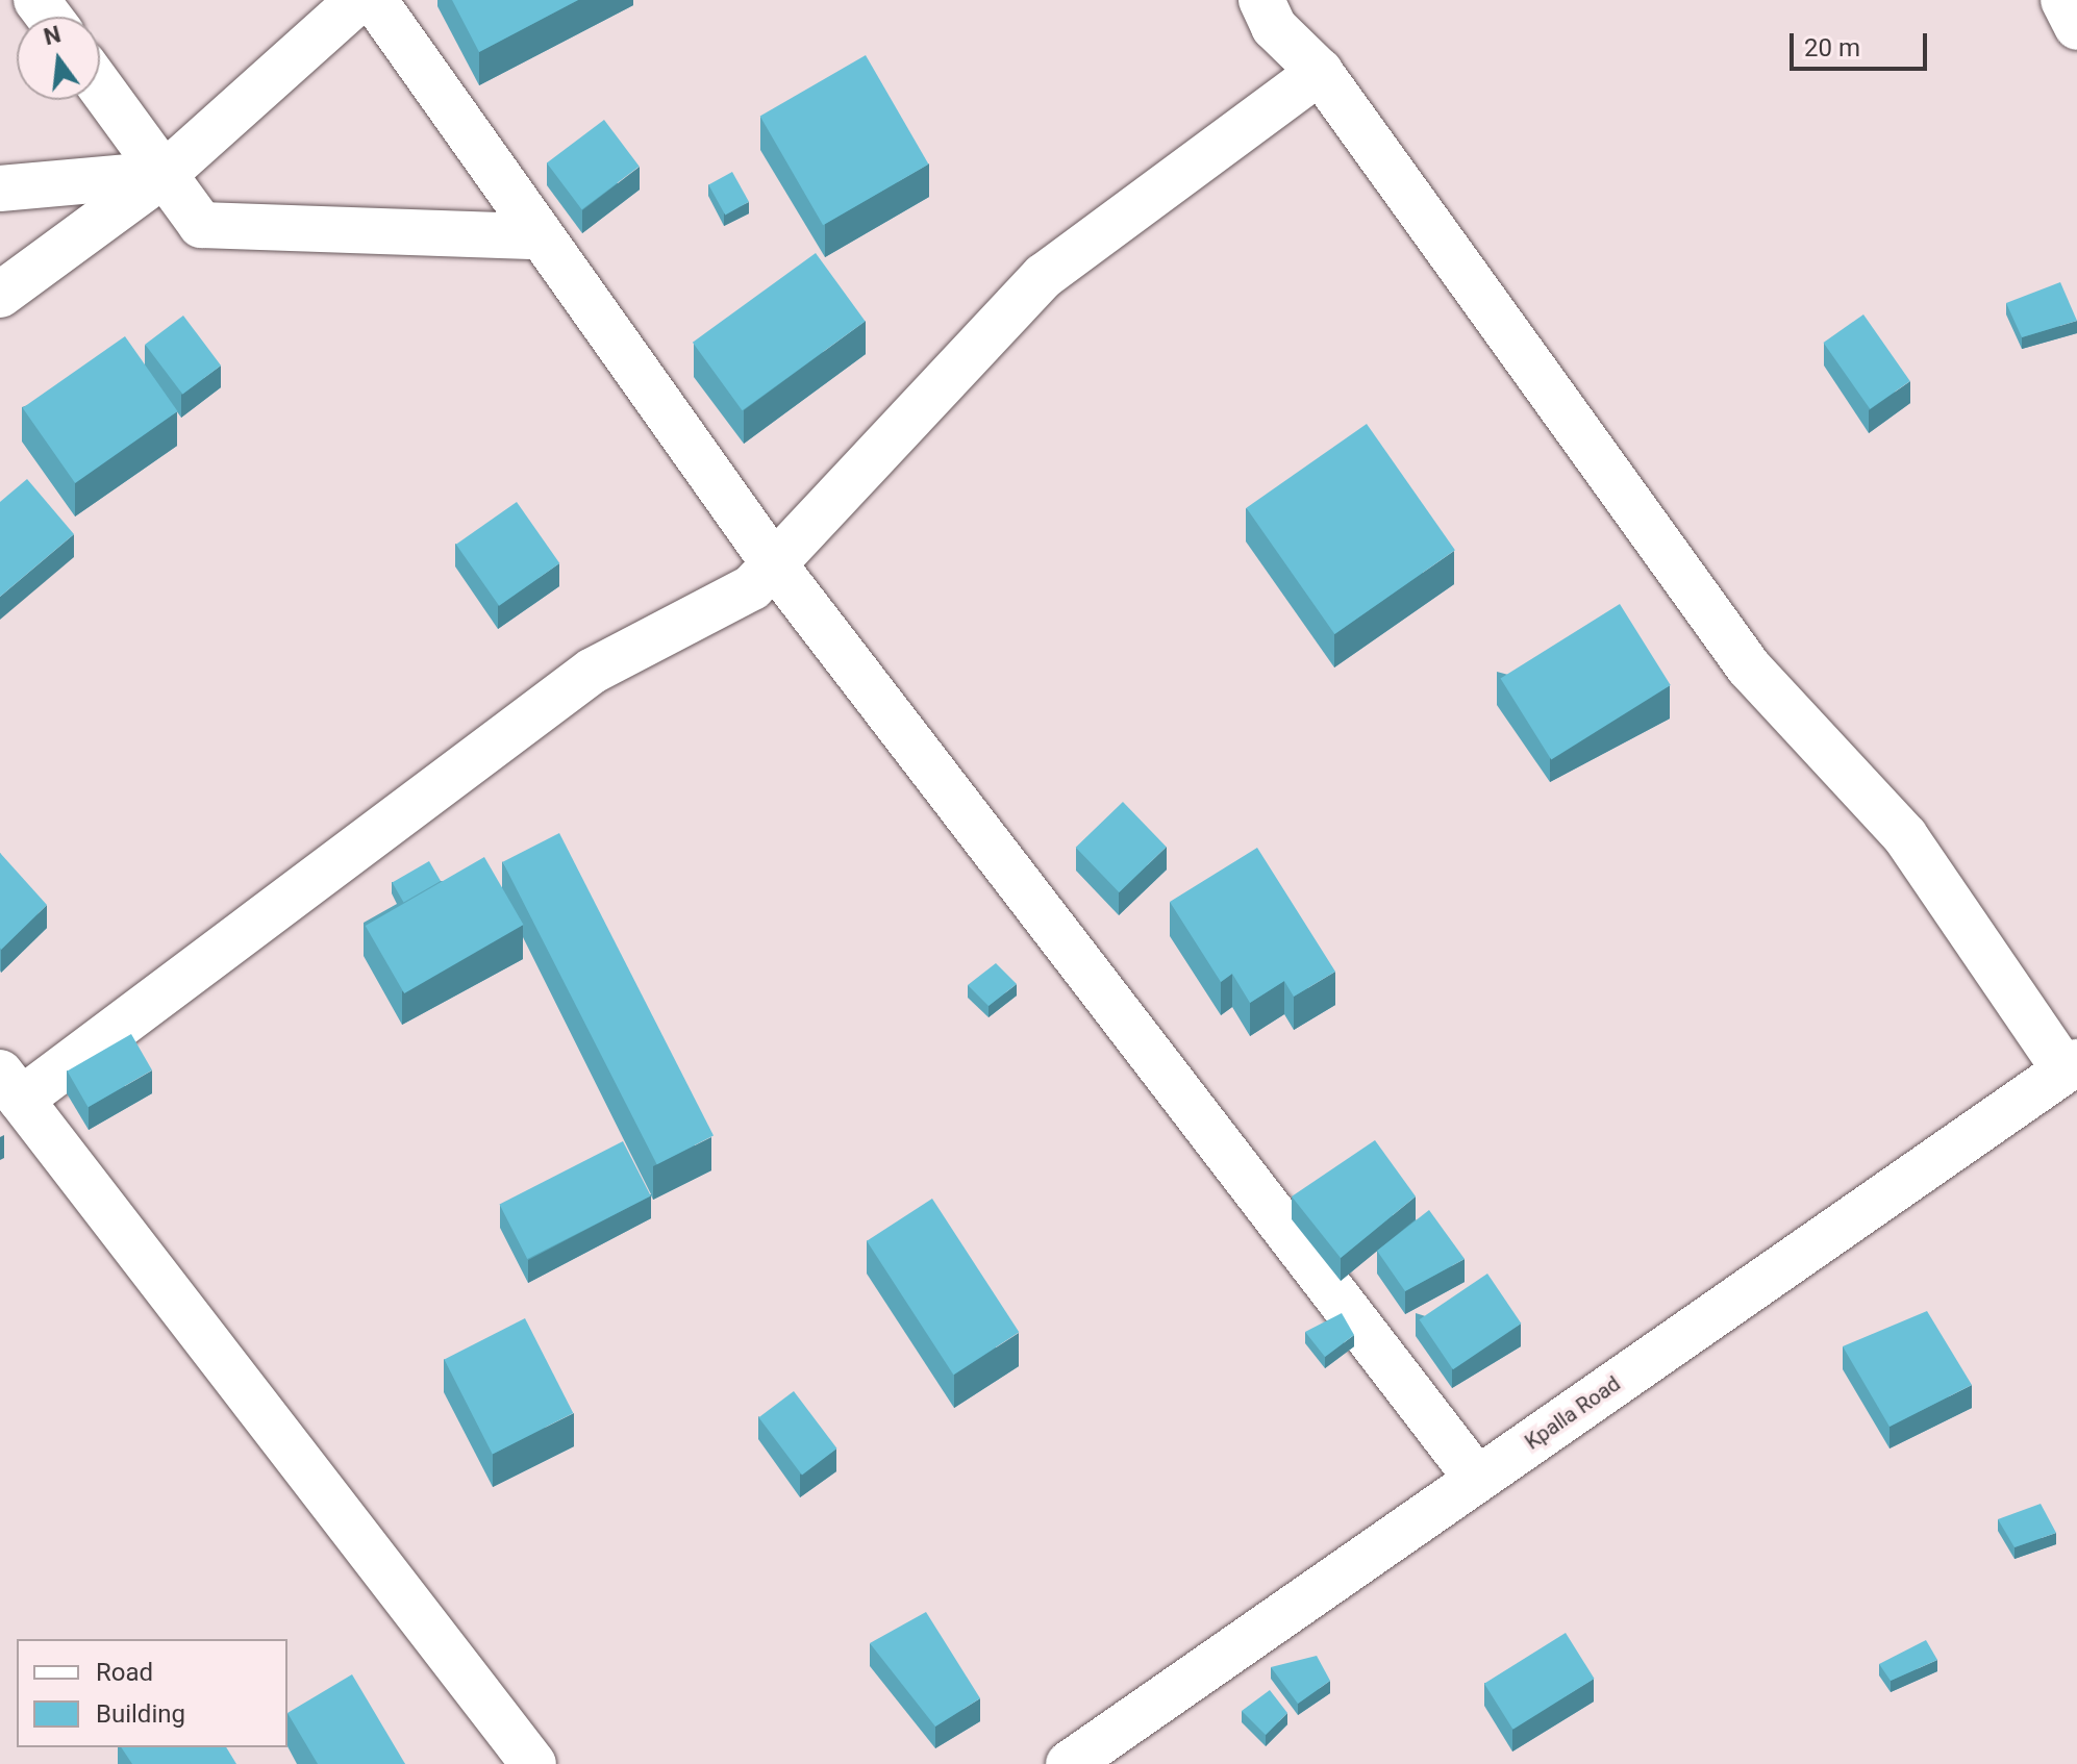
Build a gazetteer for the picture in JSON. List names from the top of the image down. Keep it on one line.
{"streets":{"main road":["Kpalla Road"]},"legend":["Road","Building"],"scale_bar":"20 m","north":"top"}
